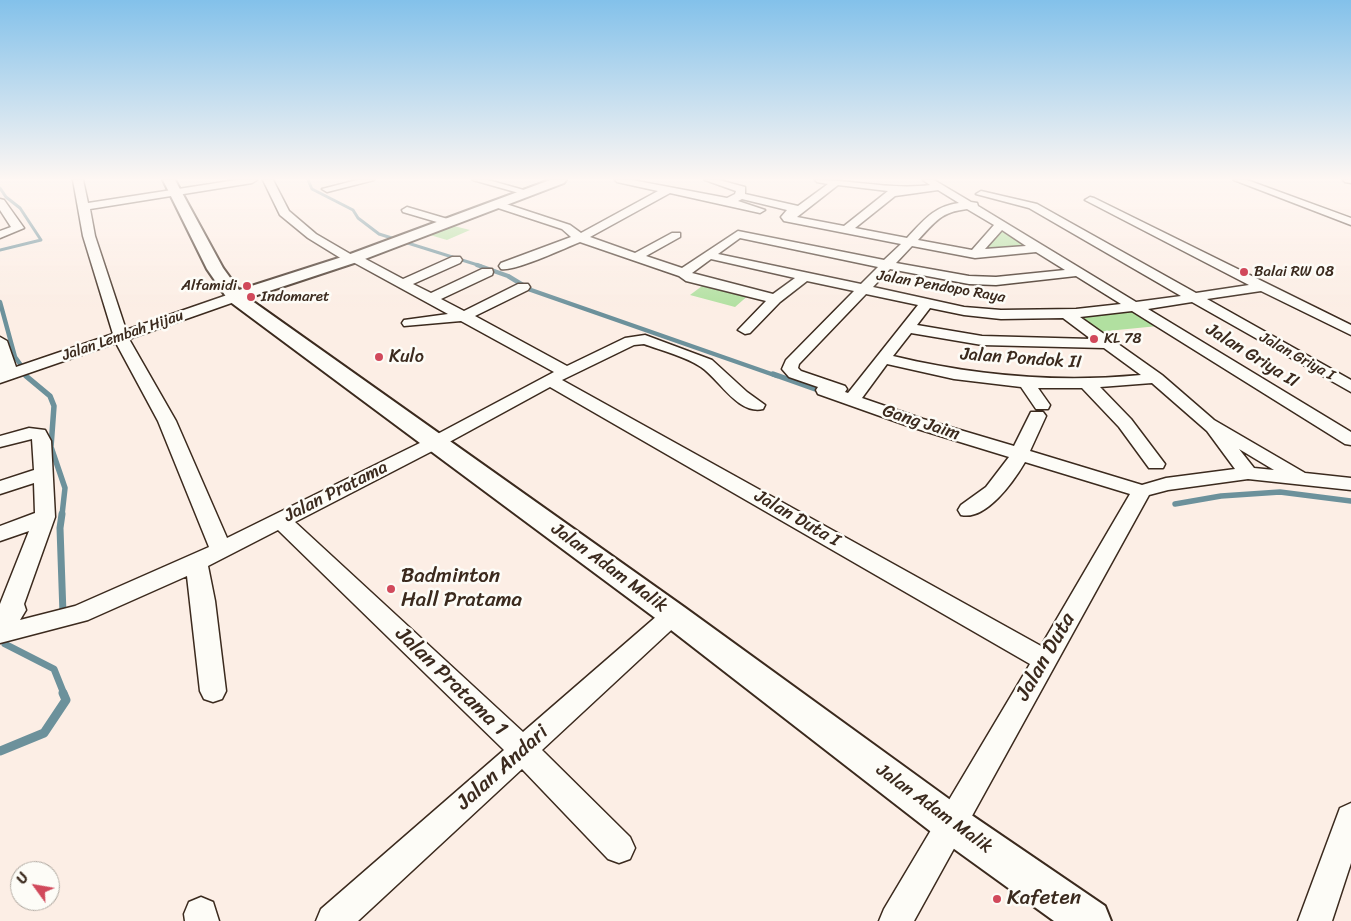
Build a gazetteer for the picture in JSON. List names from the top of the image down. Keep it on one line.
{"streets":{"street":["Jalan Pendopo Raya","Jalan Lembah Hijau","Jalan Griya II","Jalan Griya I","Jalan Pondok II","Gang Jaim","Jalan Pratama","Jalan Duta I","Jalan Adam Malik","Jalan Duta","Jalan Pratama 1","Jalan Andari"]},"crossings":[["Jalan Pendopo Raya","Jalan Griya II"],["Jalan Pendopo Raya","Jalan Griya I"],["Jalan Lembah Hijau","Jalan Adam Malik"],["Gang Jaim","Jalan Duta"],["Jalan Pratama","Jalan Duta I"],["Jalan Pratama","Jalan Adam Malik"],["Jalan Pratama","Jalan Pratama 1"],["Jalan Duta I","Jalan Duta"],["Jalan Adam Malik","Jalan Duta"],["Jalan Adam Malik","Jalan Andari"],["Jalan Pratama 1","Jalan Andari"]],"places":["Balai RW 08","Alfamidi","Indomaret","KL 78","Kulo","Badminton Hall Pratama","Kafeten"],"north":"top left"}
